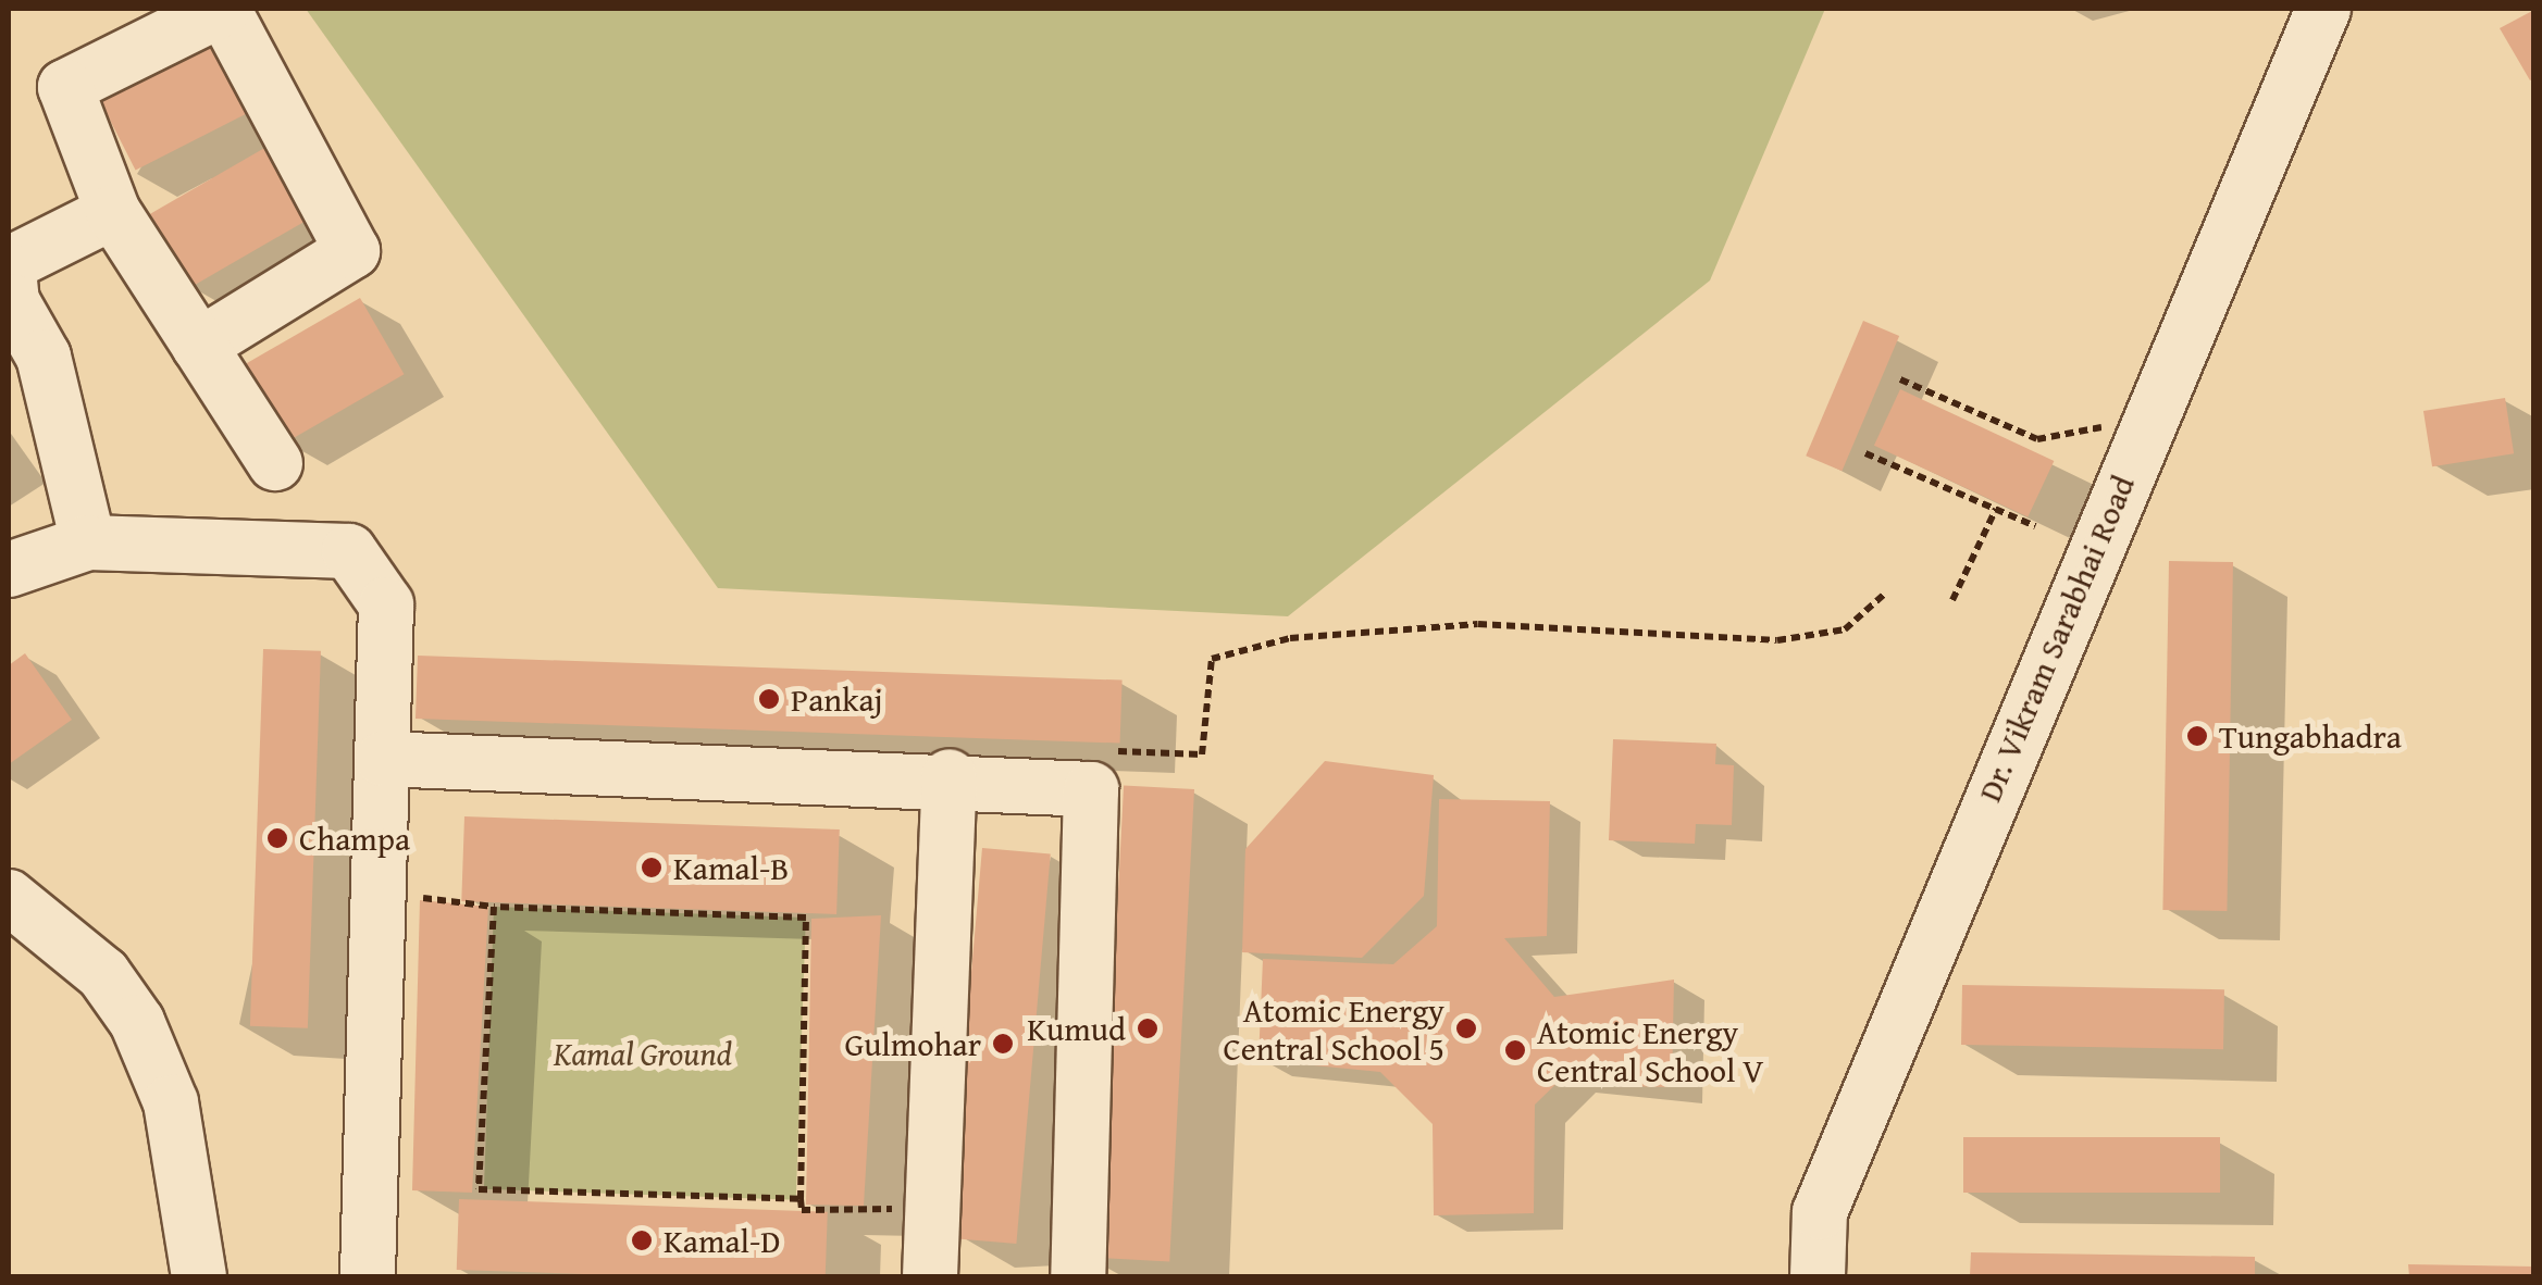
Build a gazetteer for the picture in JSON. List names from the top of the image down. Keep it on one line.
{"streets":{"street":["Dr. Vikram Sarabhai Road"]},"parks":["Kamal Ground"],"places":["Pankaj","Tungabhadra","Champa","Kamal-B","Kumud","Atomic Energy Central School 5","Gulmohar","Atomic Energy Central School V","Kamal-D"]}
